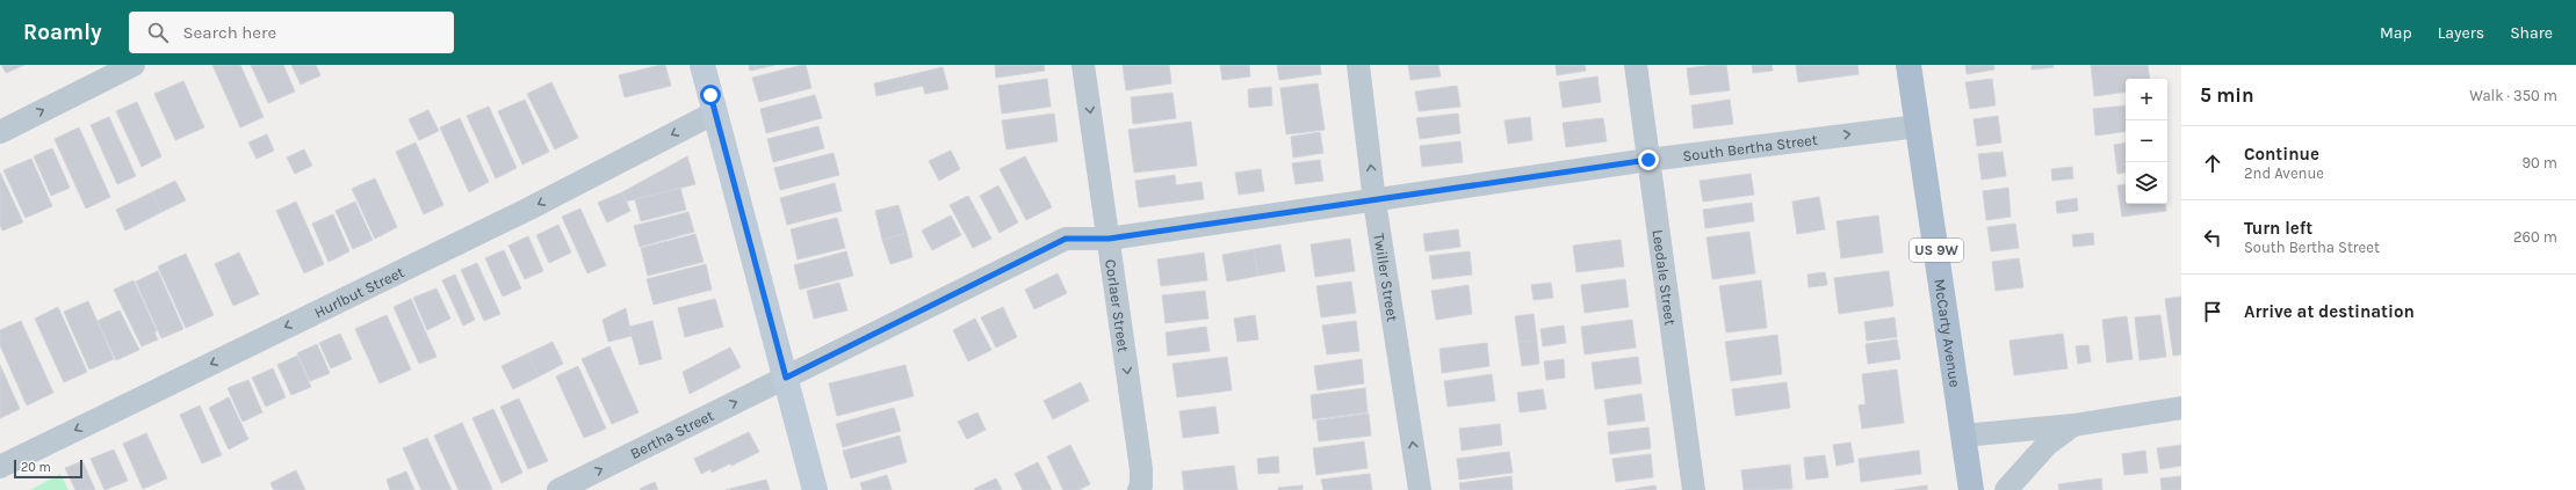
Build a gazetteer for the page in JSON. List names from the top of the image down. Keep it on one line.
{"streets":{"main road":["US 9W","McCarty Avenue"],"street":["South Bertha Street","Twiller Street","Leedale Street","Hurlbut Street","Corlaer Street","Bertha Street"]},"crossings":[["South Bertha Street","Twiller Street"],["South Bertha Street","Leedale Street"],["South Bertha Street","Corlaer Street"],["South Bertha Street","McCarty Avenue"],["South Bertha Street","Bertha Street"],["US 9W","McCarty Avenue"]],"one_way":["Twiller Street","Hurlbut Street","Corlaer Street","Bertha Street"],"scale_bar":"20 m","page":{"header":"Roamly","search":"Search here","nav":["Map","Layers","Share"],"heading":["5 min","Walk · 350 m"],"map_buttons":["+","−"],"list":[["Continue","2nd Avenue","90 m"],["Turn left","South Bertha Street","260 m"],"Arrive at destination"],"scale":"20 m"}}
